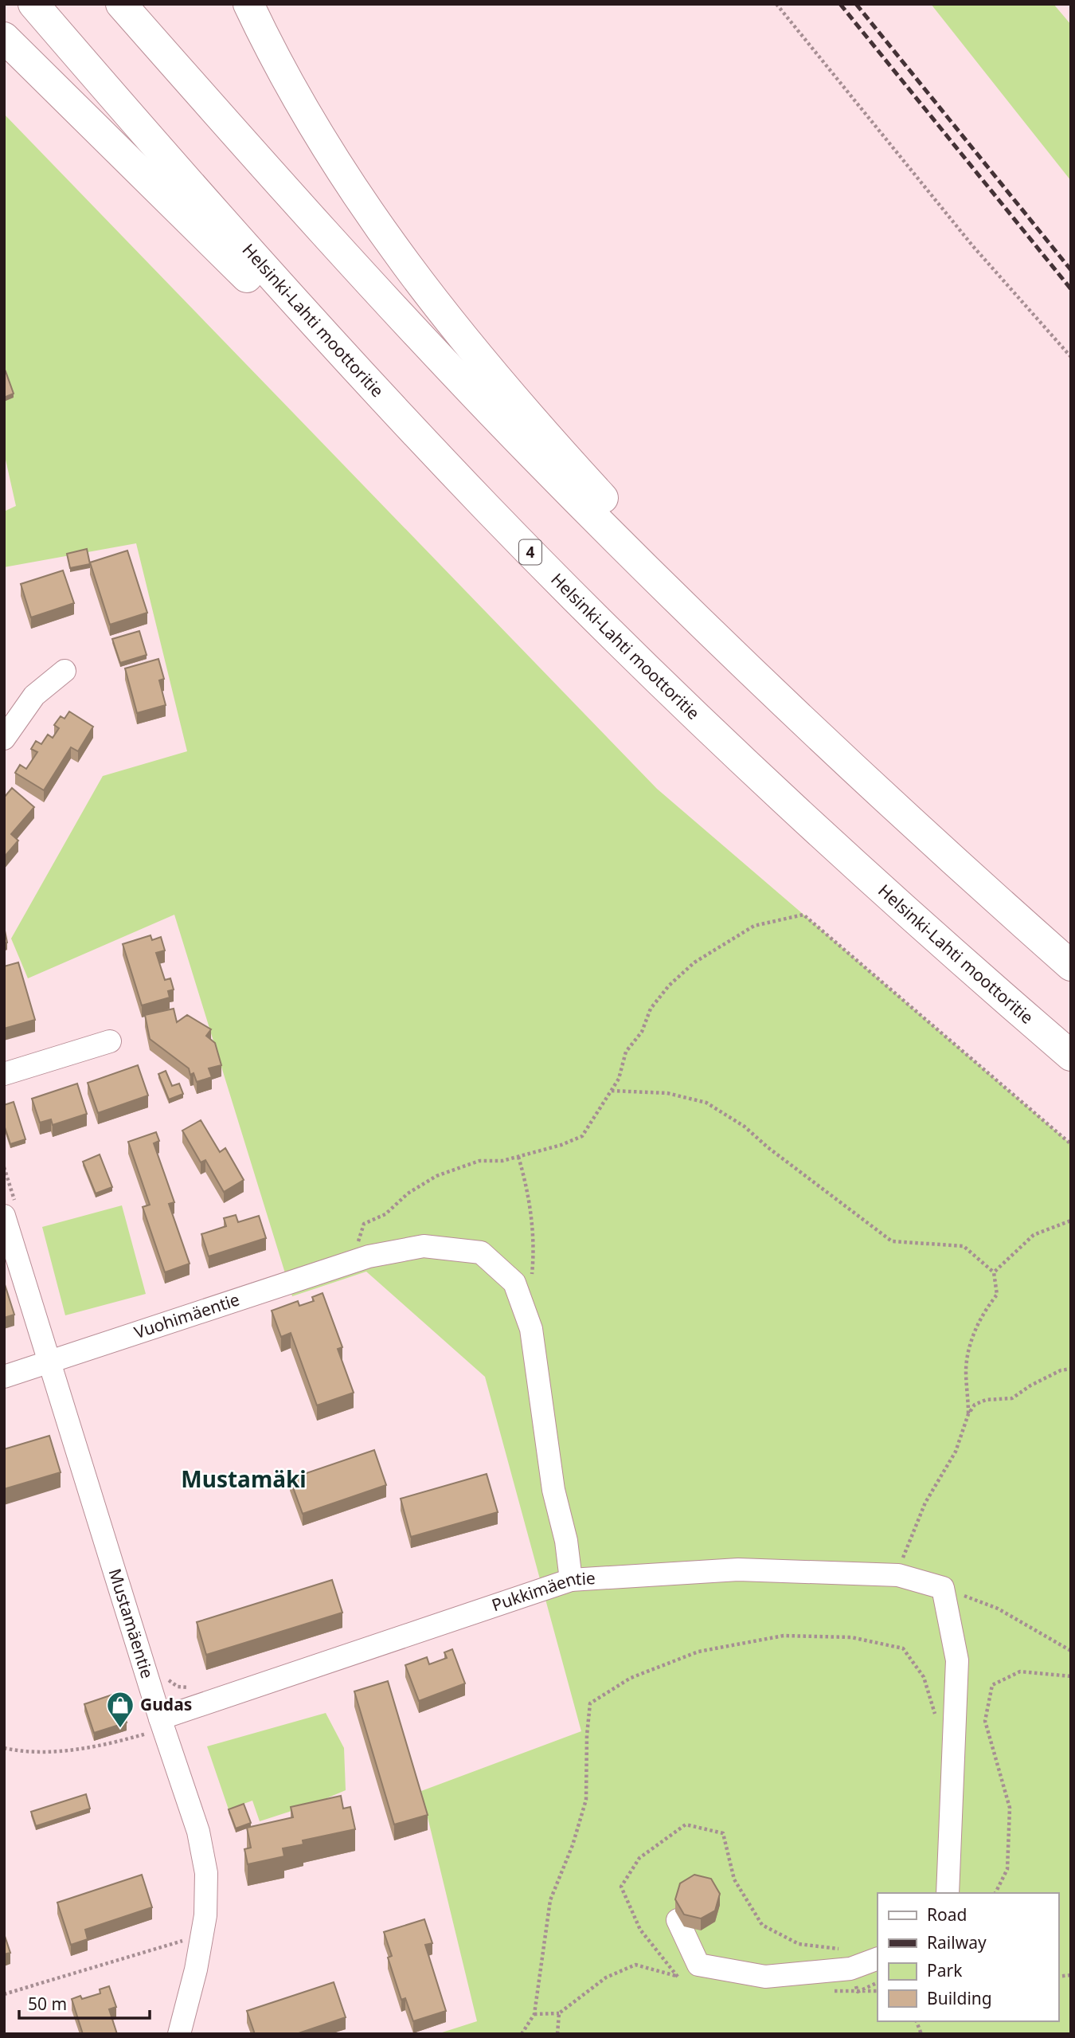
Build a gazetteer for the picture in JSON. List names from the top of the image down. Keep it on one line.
{"streets":{"highway":["Helsinki-Lahti moottoritie","4"],"street":["Vuohimäentie","Pukkimäentie","Mustamäentie"]},"crossings":[["Vuohimäentie","Pukkimäentie"],["Vuohimäentie","Mustamäentie"],["Pukkimäentie","Mustamäentie"]],"districts":["Mustamäki"],"places":{"shop":["Gudas"]},"legend":["Road","Railway","Park","Building"],"scale_bar":"50 m"}
